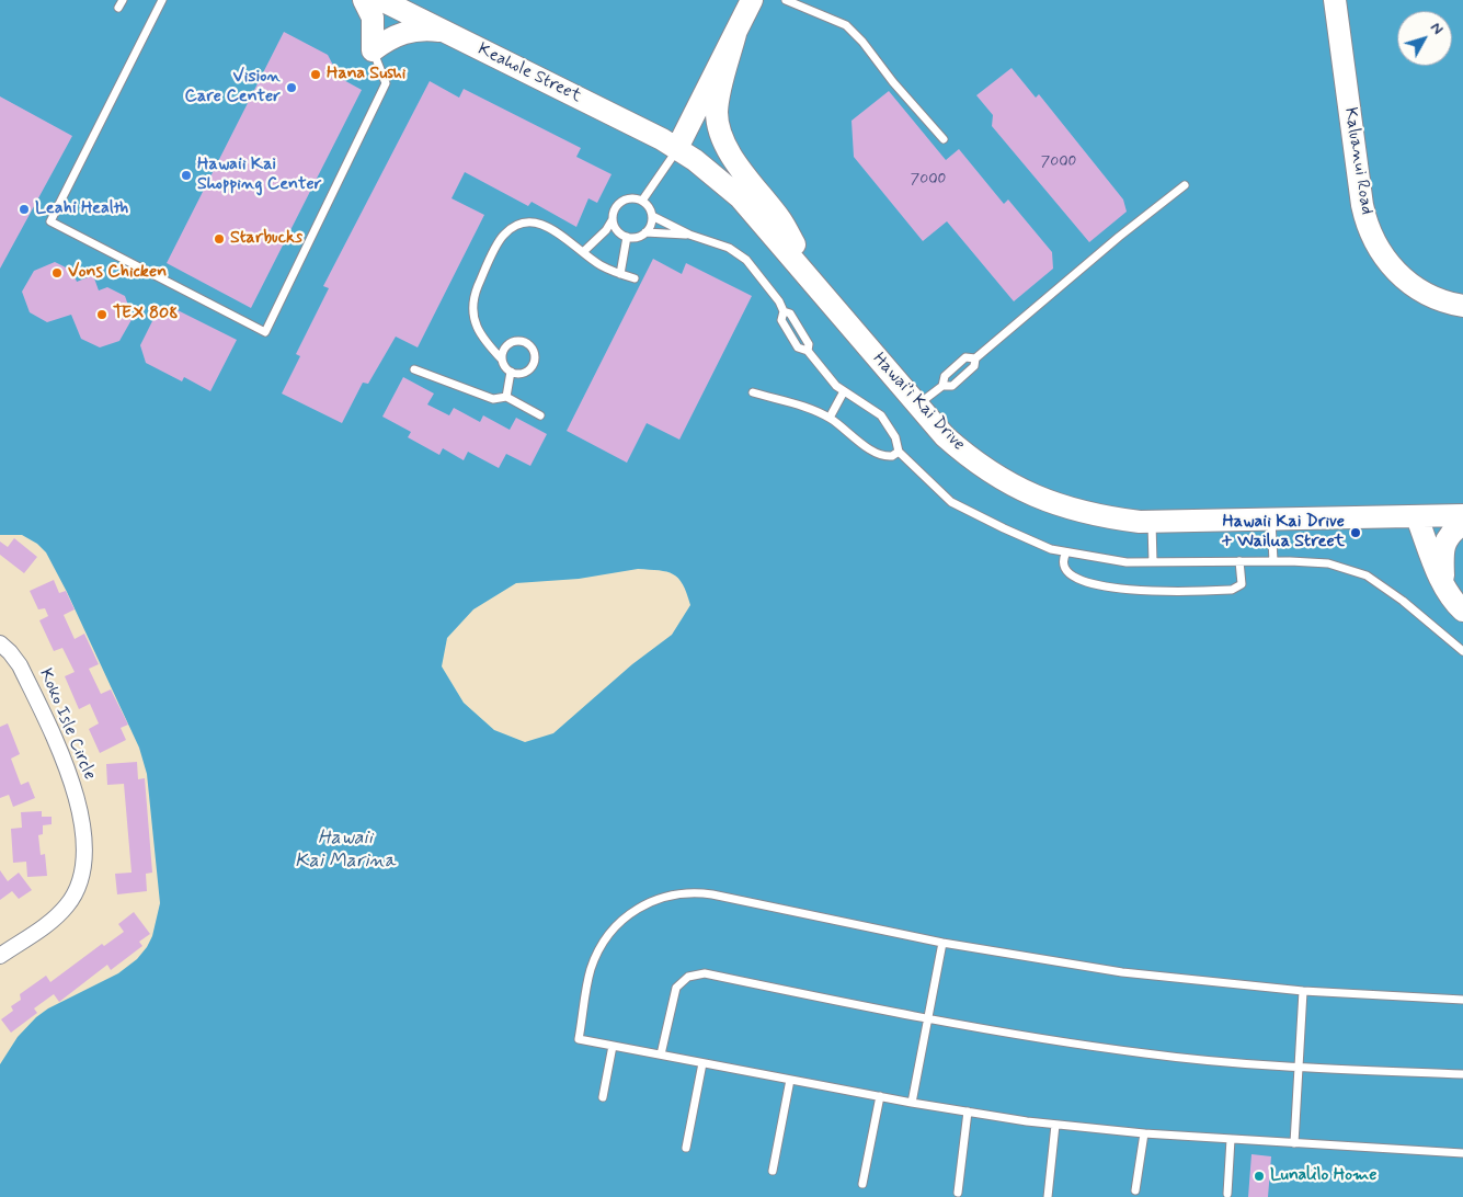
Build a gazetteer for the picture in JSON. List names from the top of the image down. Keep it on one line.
{"streets":{"main road":["Keahole Street","Kaluanui Road","Hawai’i Kai Drive"],"street":["Koko Isle Circle"]},"crossings":[["Keahole Street","Hawai’i Kai Drive"]],"water":["Hawaii Kai Marina"],"places":["Hana Sushi","Vision Care Center","Hawaii Kai Shopping Center","Leahi Health","Starbucks","Vons Chicken","TEX 808","Hawaii Kai Drive + Wailua Street","Lunalilo Home"],"house_numbers":["7000","7000"],"north":"top right"}
